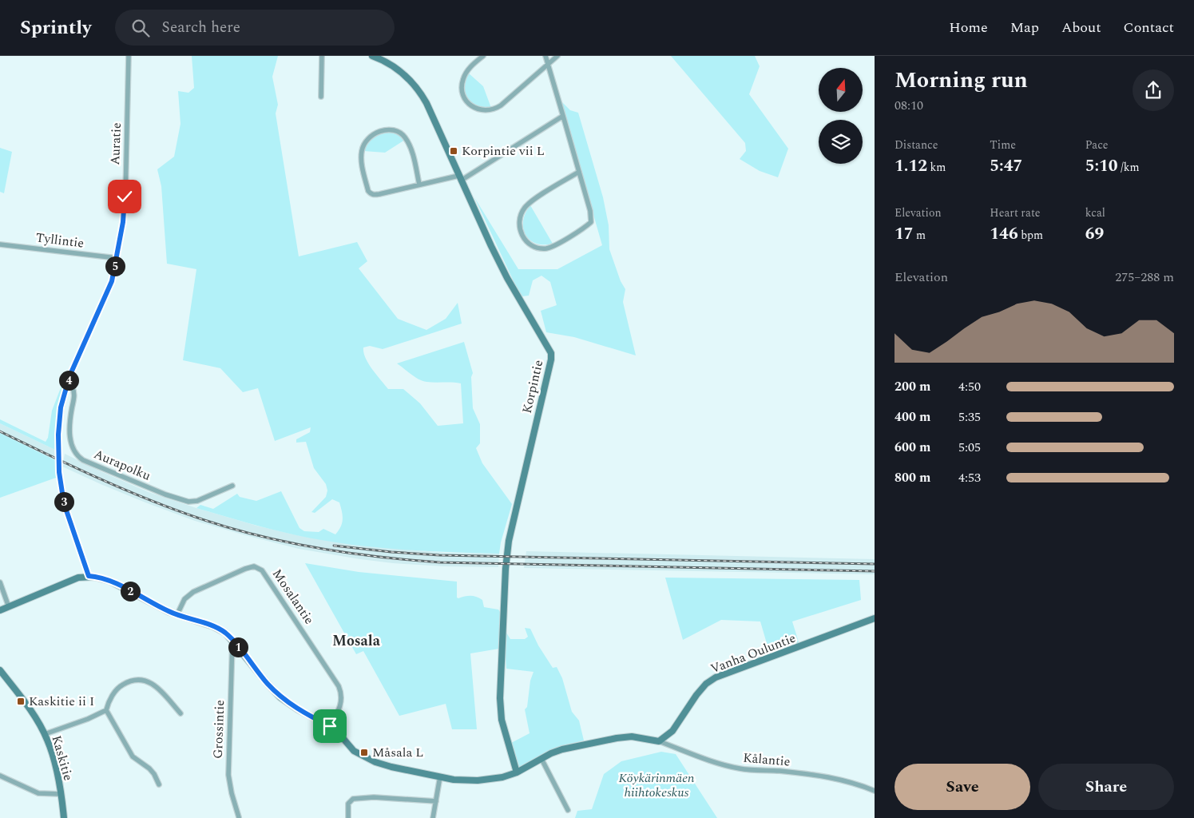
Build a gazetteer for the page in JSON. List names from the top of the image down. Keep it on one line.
{"streets":{"street":["Auratie","Tyllintie","Korpintie","Aurapolku","Mosalantie","Vanha Ouluntie","Grossintie","Kaskitie","Kålantie"]},"crossings":[["Auratie","Tyllintie"],["Auratie","Aurapolku"],["Vanha Ouluntie","Kålantie"]],"districts":["Mosala"],"parks":["Köykärinmäen hiihtokeskus"],"places":{"transit":["Korpintie vii L","Kaskitie ii I","Måsala L"]},"north":"top","page":{"header":"Sprintly","search":"Search here","nav":["Home","Map","About","Contact"],"heading":["Morning run","08:10"],"stats":[["Distance","1.12 km"],["Time","5:47"],["Pace","5:10 /km"],["Elevation","17 m"],["Heart rate","146 bpm"],["kcal","69"]],"pins":["5","4","3","2","1"],"chart":["Elevation","275–288 m"],"list":[{"name":"200 m","note":"4:50"},{"name":"400 m","note":"5:35"},{"name":"600 m","note":"5:05"},{"name":"800 m","note":"4:53"}],"buttons":["Save","Share"]}}
